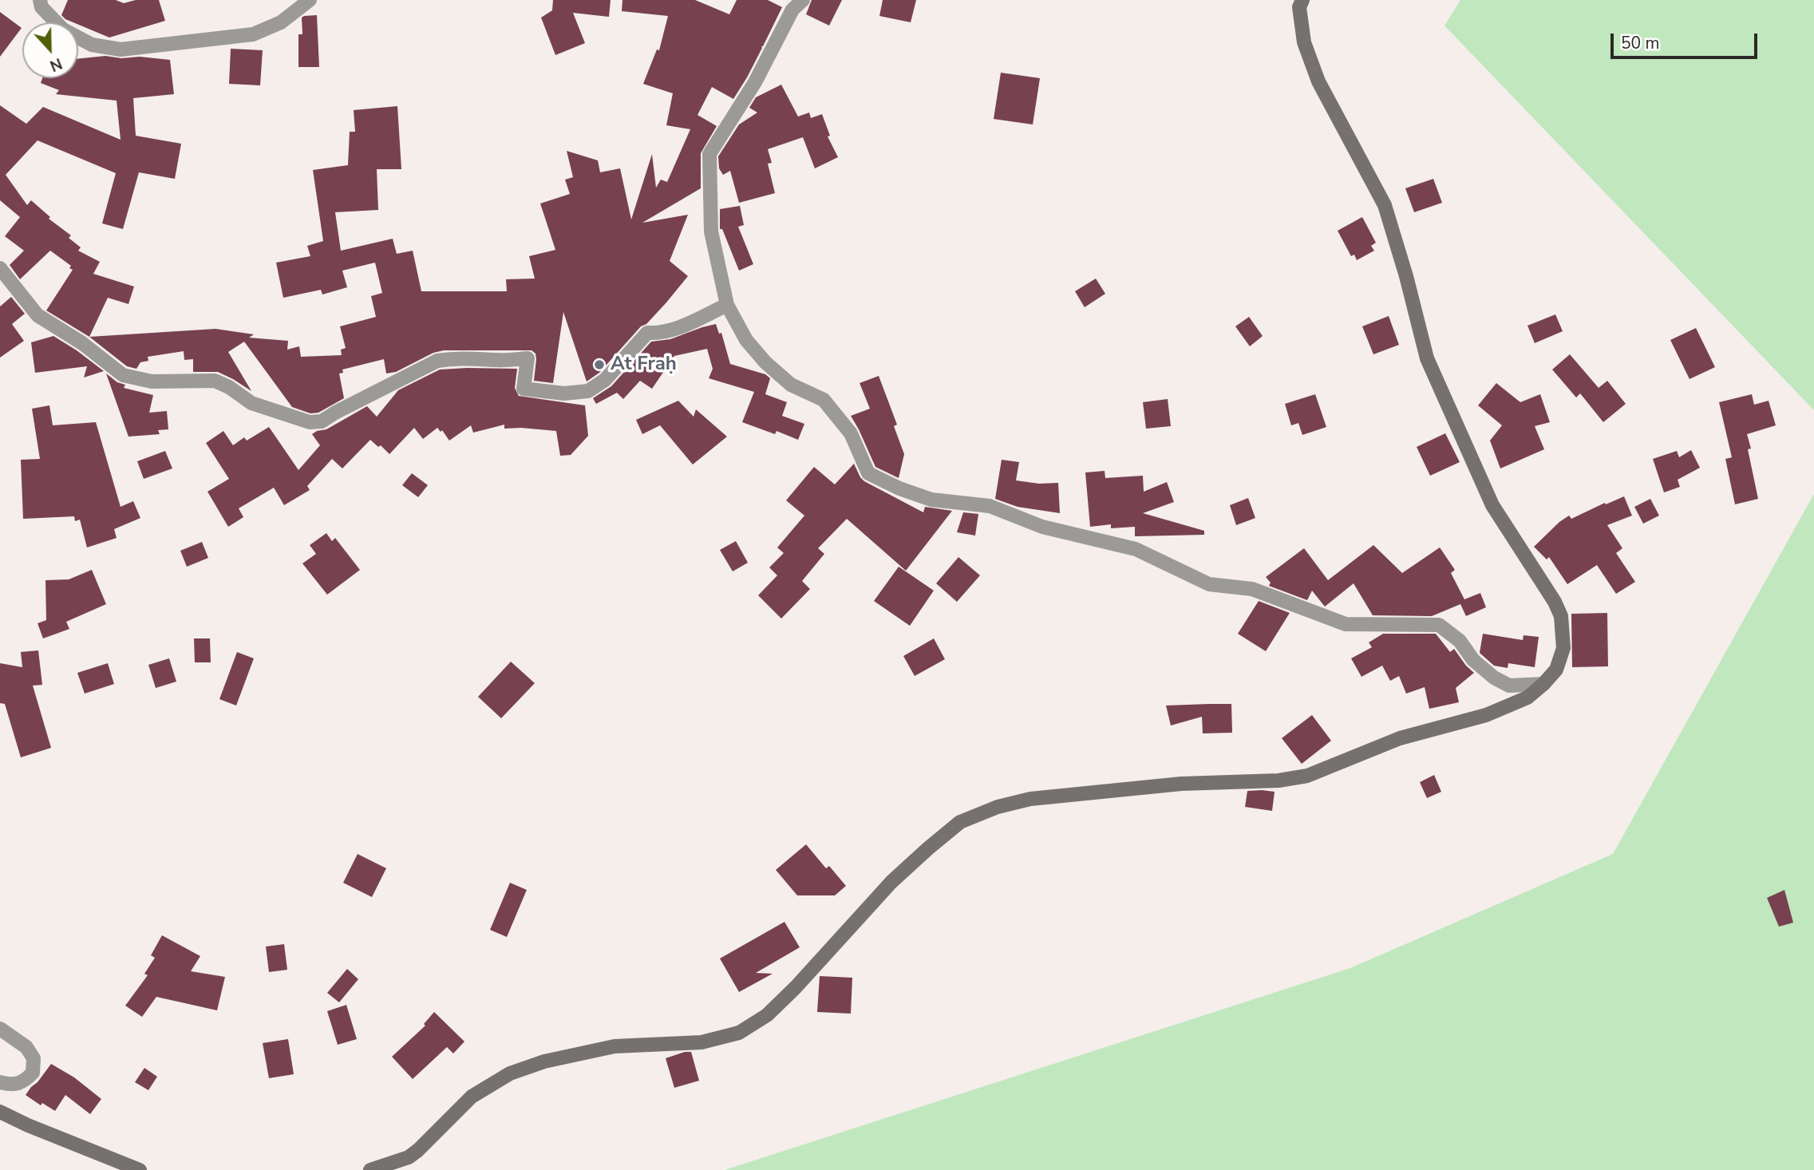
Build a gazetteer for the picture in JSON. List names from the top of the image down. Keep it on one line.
{"places":["At Fraḥ"],"scale_bar":"50 m","north":"bottom"}
